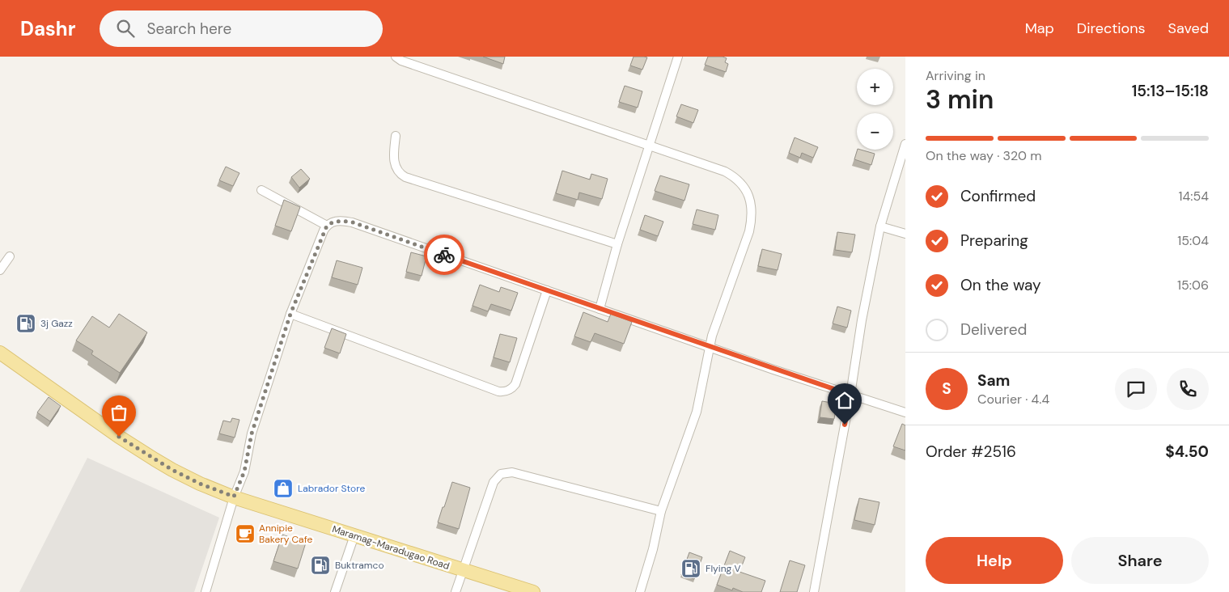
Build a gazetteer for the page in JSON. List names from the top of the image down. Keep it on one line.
{"streets":{"main road":["Maramag-Maradugao Road"]},"places":{"fuel station":["3j Gazz","Buktramco","Flying V"],"shop":["Labrador Store"],"cafe":["Annipie Bakery Cafe"]},"page":{"header":"Dashr","search":"Search here","nav":["Map","Directions","Saved"],"heading":["3 min","Arriving in","15:13–15:18"],"panel":["Sam","Courier · 4.4","Order #2516","$4.50"],"map_buttons":["+","−"],"bar":"On the way · 320 m","list":[["Confirmed","14:54"],["Preparing","15:04"],["On the way","15:06"],"Delivered"],"round":"S","buttons":["Help","Share"]}}
